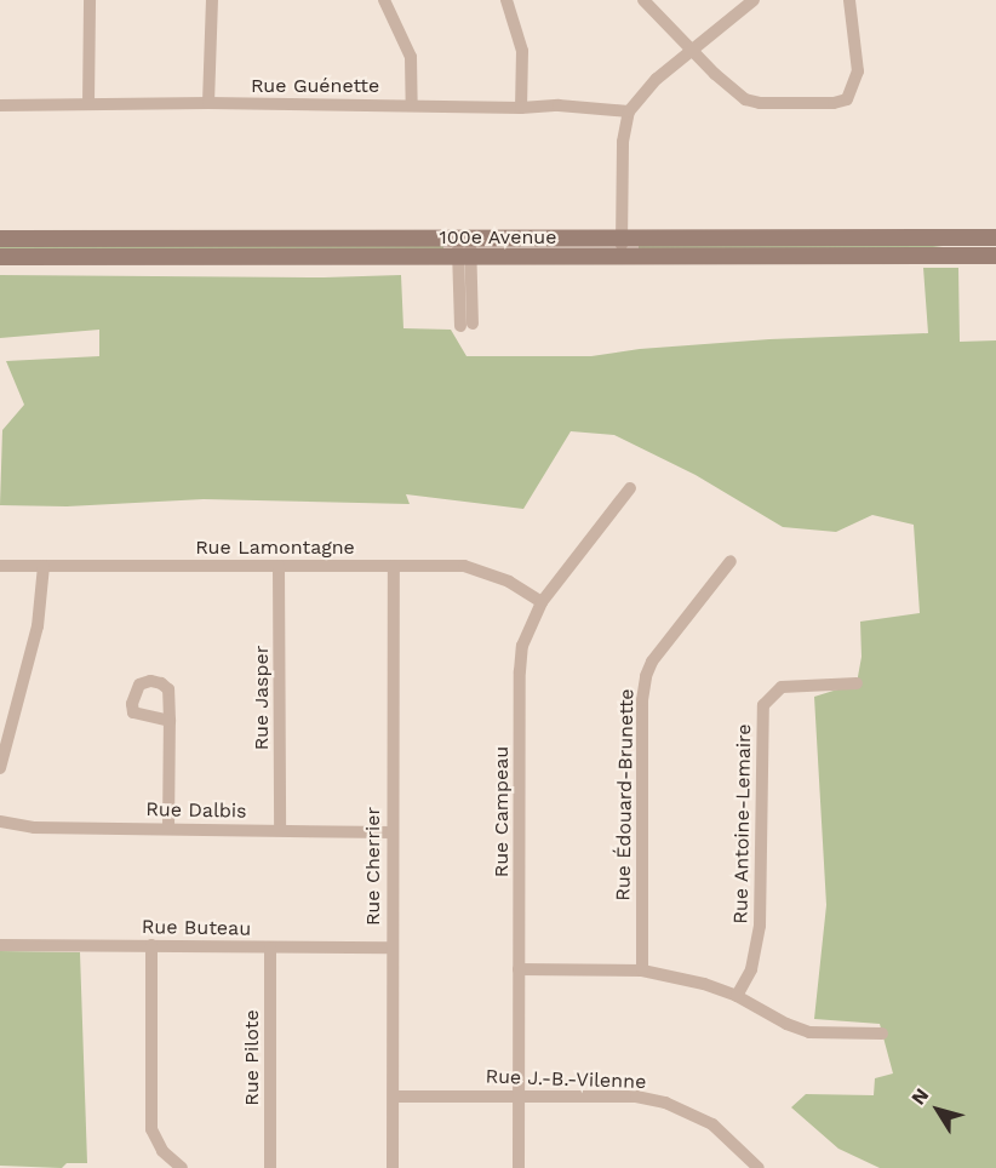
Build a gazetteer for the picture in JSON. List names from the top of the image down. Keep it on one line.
{"streets":{"street":["Rue Guénette","100e Avenue","Rue Lamontagne","Rue Jasper","Rue Édouard-Brunette","Rue Dalbis","Rue Campeau","Rue Antoine-Lemaire","Rue Cherrier","Rue Buteau","Rue Pilote","Rue J.-B.-Vilenne"]},"crossings":[["Rue Lamontagne","Rue Jasper"],["Rue Lamontagne","Rue Campeau"],["Rue Lamontagne","Rue Cherrier"],["Rue Jasper","Rue Dalbis"],["Rue Dalbis","Rue Cherrier"],["Rue Campeau","Rue J.-B.-Vilenne"],["Rue Cherrier","Rue Buteau"],["Rue Cherrier","Rue J.-B.-Vilenne"],["Rue Buteau","Rue Pilote"]],"north":"top left"}
